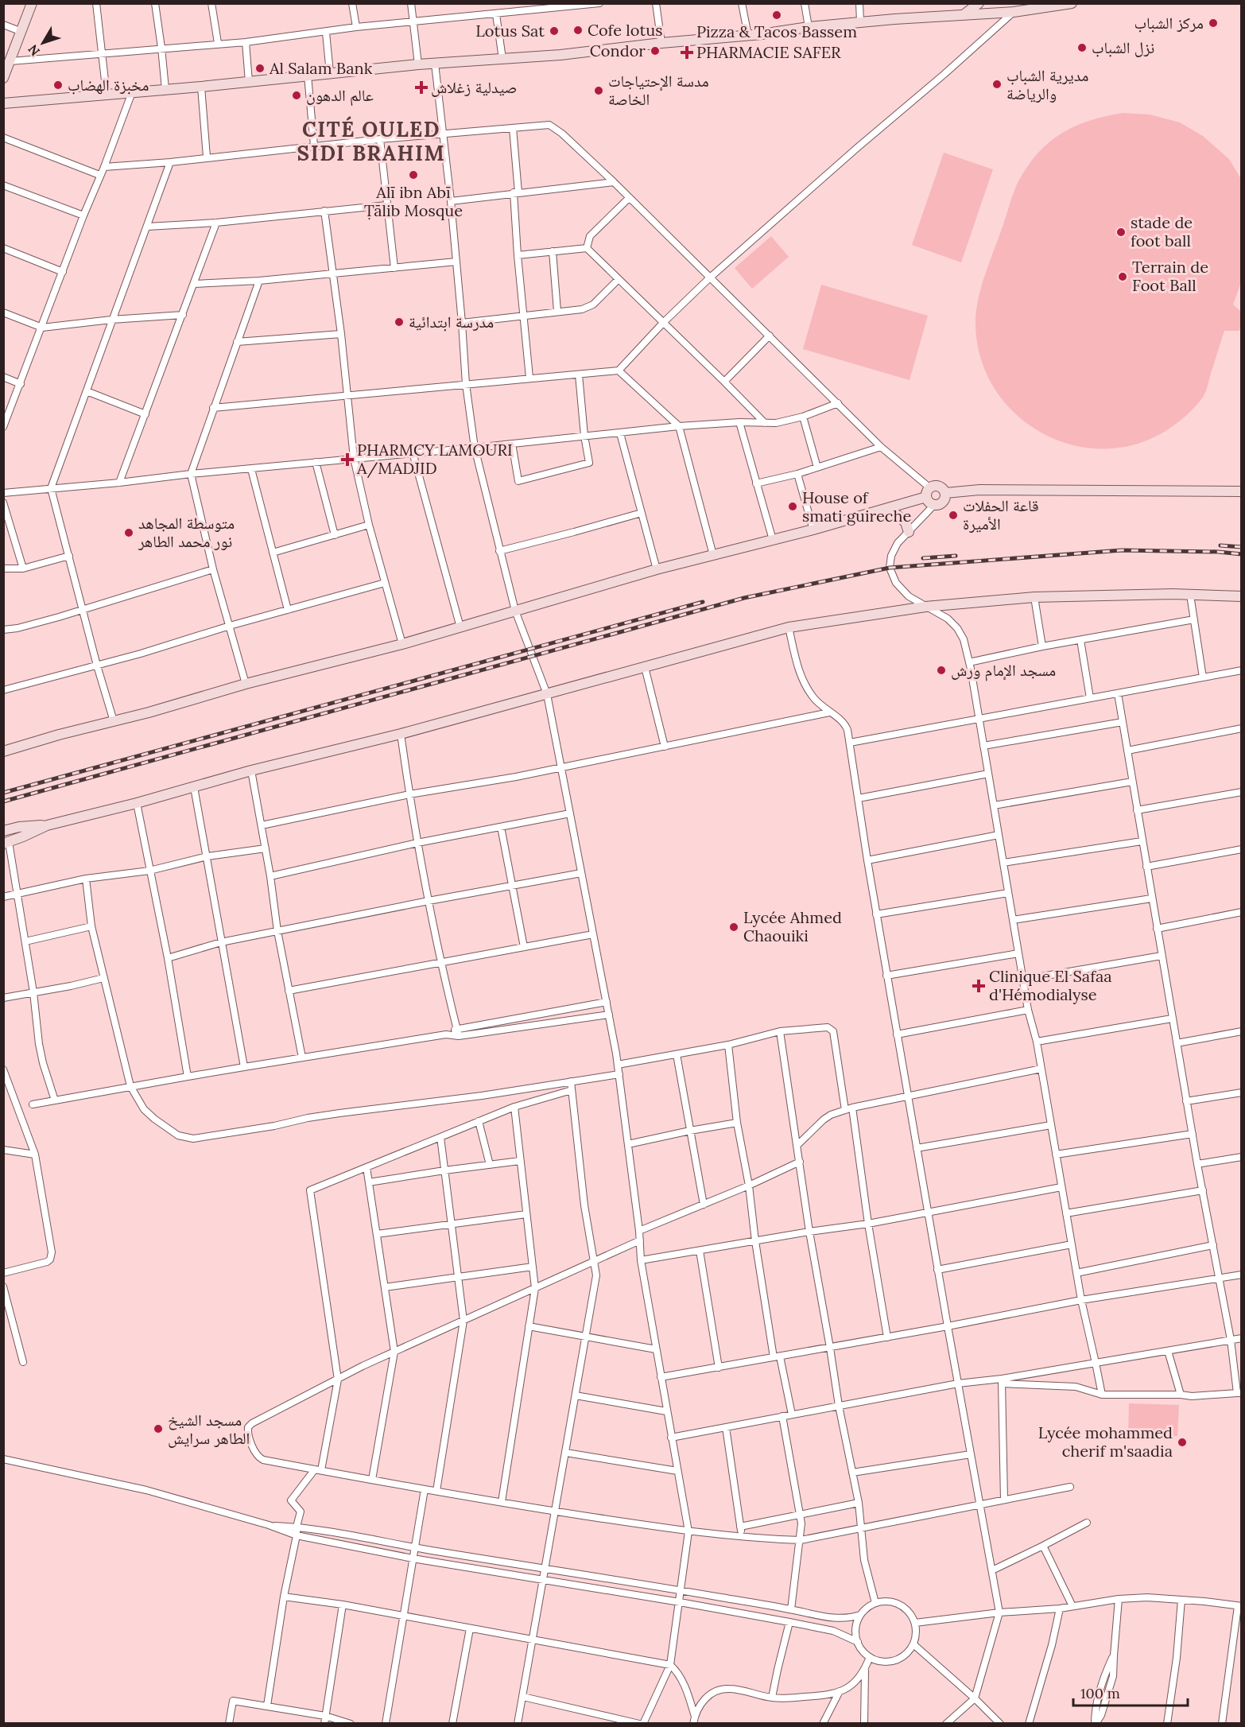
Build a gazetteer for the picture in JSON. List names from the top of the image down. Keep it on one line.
{"districts":["CITÉ OULED SIDI BRAHIM"],"places":{"other":["Pizza & Tacos Bassem","مركز الشباب","Cofe lotus","Lotus Sat","نزل الشباب","Condor","Al Salam Bank","مديرية الشباب والرياضة","مخبزة الهضاب","مدسة الإحتياجات الخاصة","عالم الدهون","Alī ibn Abī Ṭālib Mosque","stade de foot ball","Terrain de Foot Ball","مدرسة ابتدائية","House of smati guireche","قاعة الحفلات الأميرة","متوسطة المجاهد نور محمد الطاهر","مسجد الإمام ورش","Lycée Ahmed Chaouiki","مسجد الشيخ الطاهر سرايش","Lycée mohammed cherif m'saadia"],"health":["PHARMACIE SAFER","صيدلية زغلاش","PHARMCY LAMOURI A/MADJID","Clinique El Safaa d'Hémodialyse"]},"scale_bar":"100 m","north":"bottom left"}
